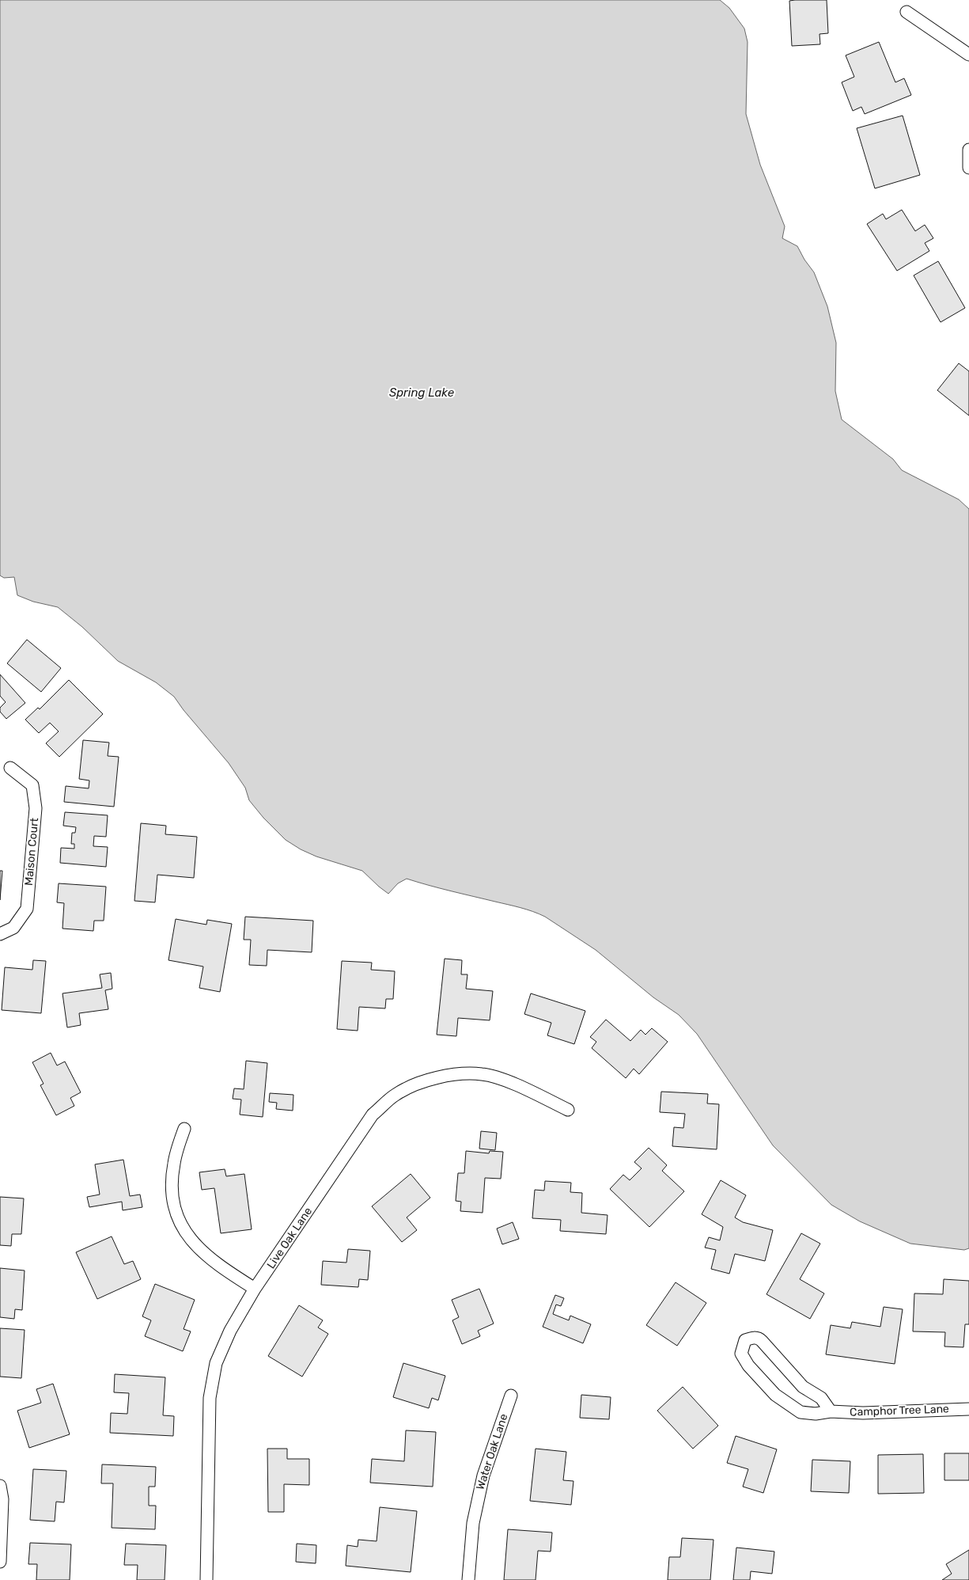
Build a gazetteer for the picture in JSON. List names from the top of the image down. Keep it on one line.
{"streets":{"street":["Maison Court","Live Oak Lane","Camphor Tree Lane","Water Oak Lane"]},"water":["Spring Lake"]}
